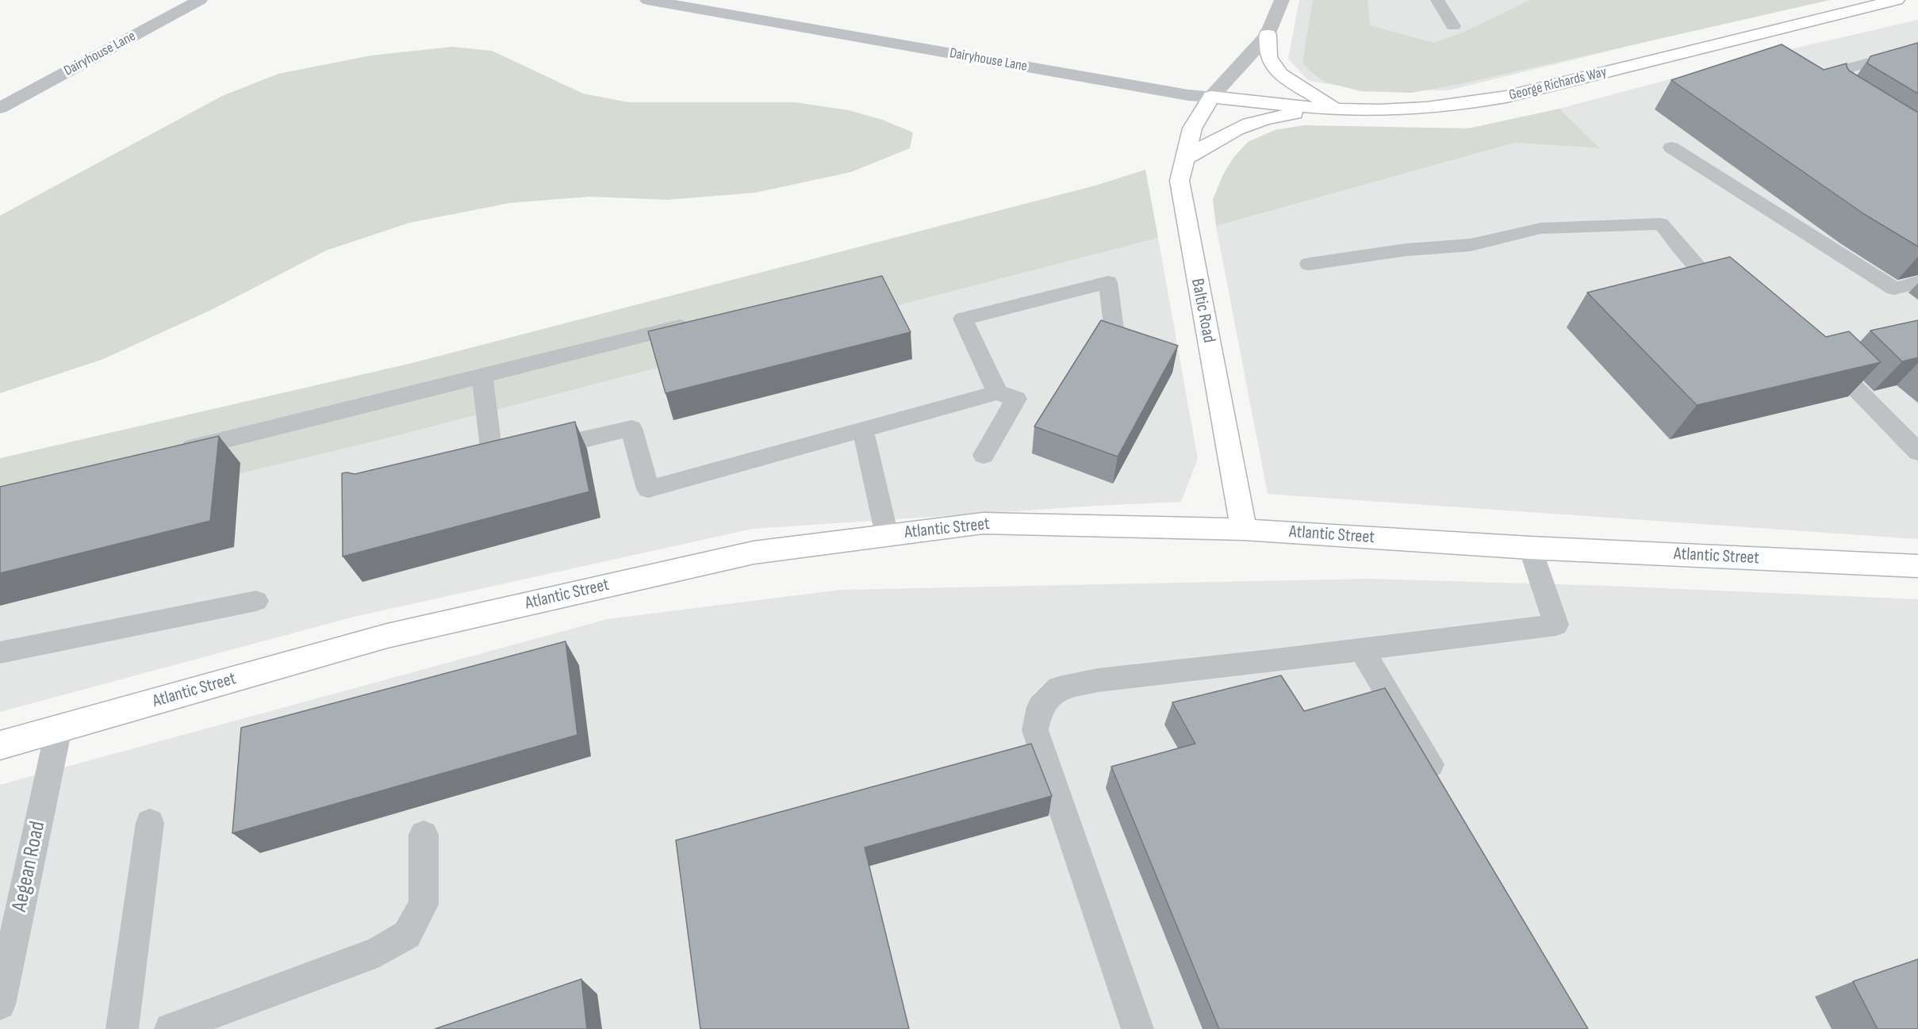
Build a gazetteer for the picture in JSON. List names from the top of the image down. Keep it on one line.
{"streets":{"street":["Dairyhouse Lane","George Richards Way","Baltic Road","Atlantic Street"],"lane":["Aegean Road"]},"crossings":[["Dairyhouse Lane","George Richards Way"],["Dairyhouse Lane","Baltic Road"],["George Richards Way","Baltic Road"],["Baltic Road","Atlantic Street"],["Atlantic Street","Aegean Road"]]}
